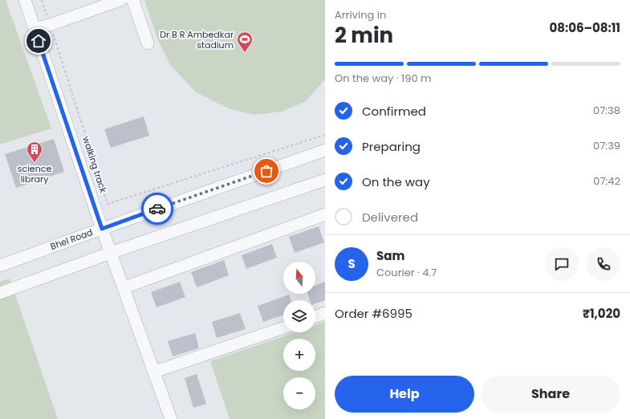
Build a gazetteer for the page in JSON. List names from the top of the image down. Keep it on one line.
{"streets":{"street":["Bhel Road"],"path":["walking track"]},"places":{"sports":["Dr B R Ambedkar stadium"],"building":["science library"]},"north":"top","page":{"heading":["2 min","Arriving in","08:06–08:11"],"panel":["Sam","Courier · 4.7","Order #6995","₹1,020"],"bar":"On the way · 190 m","list":[["Confirmed","07:38"],["Preparing","07:39"],["On the way","07:42"],"Delivered"],"round":"S","map_buttons":["+","−"],"buttons":["Help","Share"]}}
